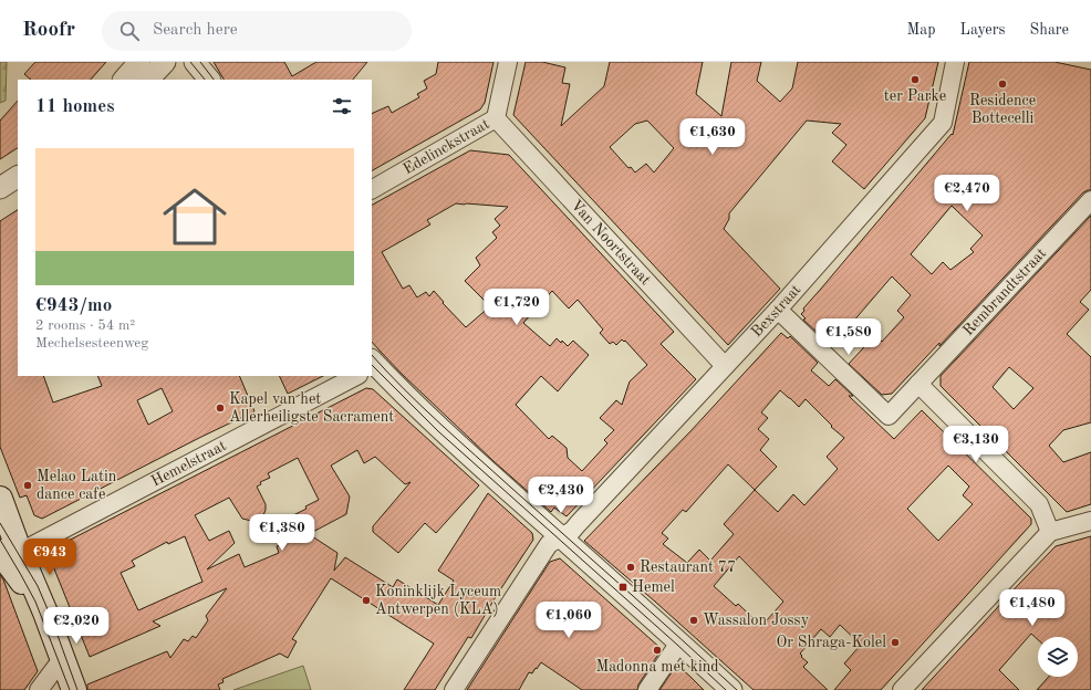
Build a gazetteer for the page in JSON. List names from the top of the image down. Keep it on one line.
{"streets":{"street":["Edelinckstraat","Van Noortstraat","Rembrandtstraat","Bexstraat","Hemelstraat"]},"crossings":[["Edelinckstraat","Van Noortstraat"],["Van Noortstraat","Bexstraat"],["Rembrandtstraat","Bexstraat"]],"places":{"other":["ter Parke","Residence Bottecelli","Kapel van het Allerheiligste Sacrament","Melao Latin dance cafe","Restaurant 77","Koninklijk Lyceum Antwerpen (KLA)","Wassalon Jossy","Or Shraga-Kolel","Madonna met kind"],"transit":["Hemel"]},"page":{"header":"Roofr","search":"Search here","nav":["Map","Layers","Share"],"heading":"11 homes","price":["€1,630","€2,470","€1,720","€1,580","€3,130","€2,430","€1,380","€943","€1,480","€1,060","€2,020"],"list":[{"name":"€943/mo","note":"2 rooms · 54 m² · Mechelsesteenweg"}]}}
